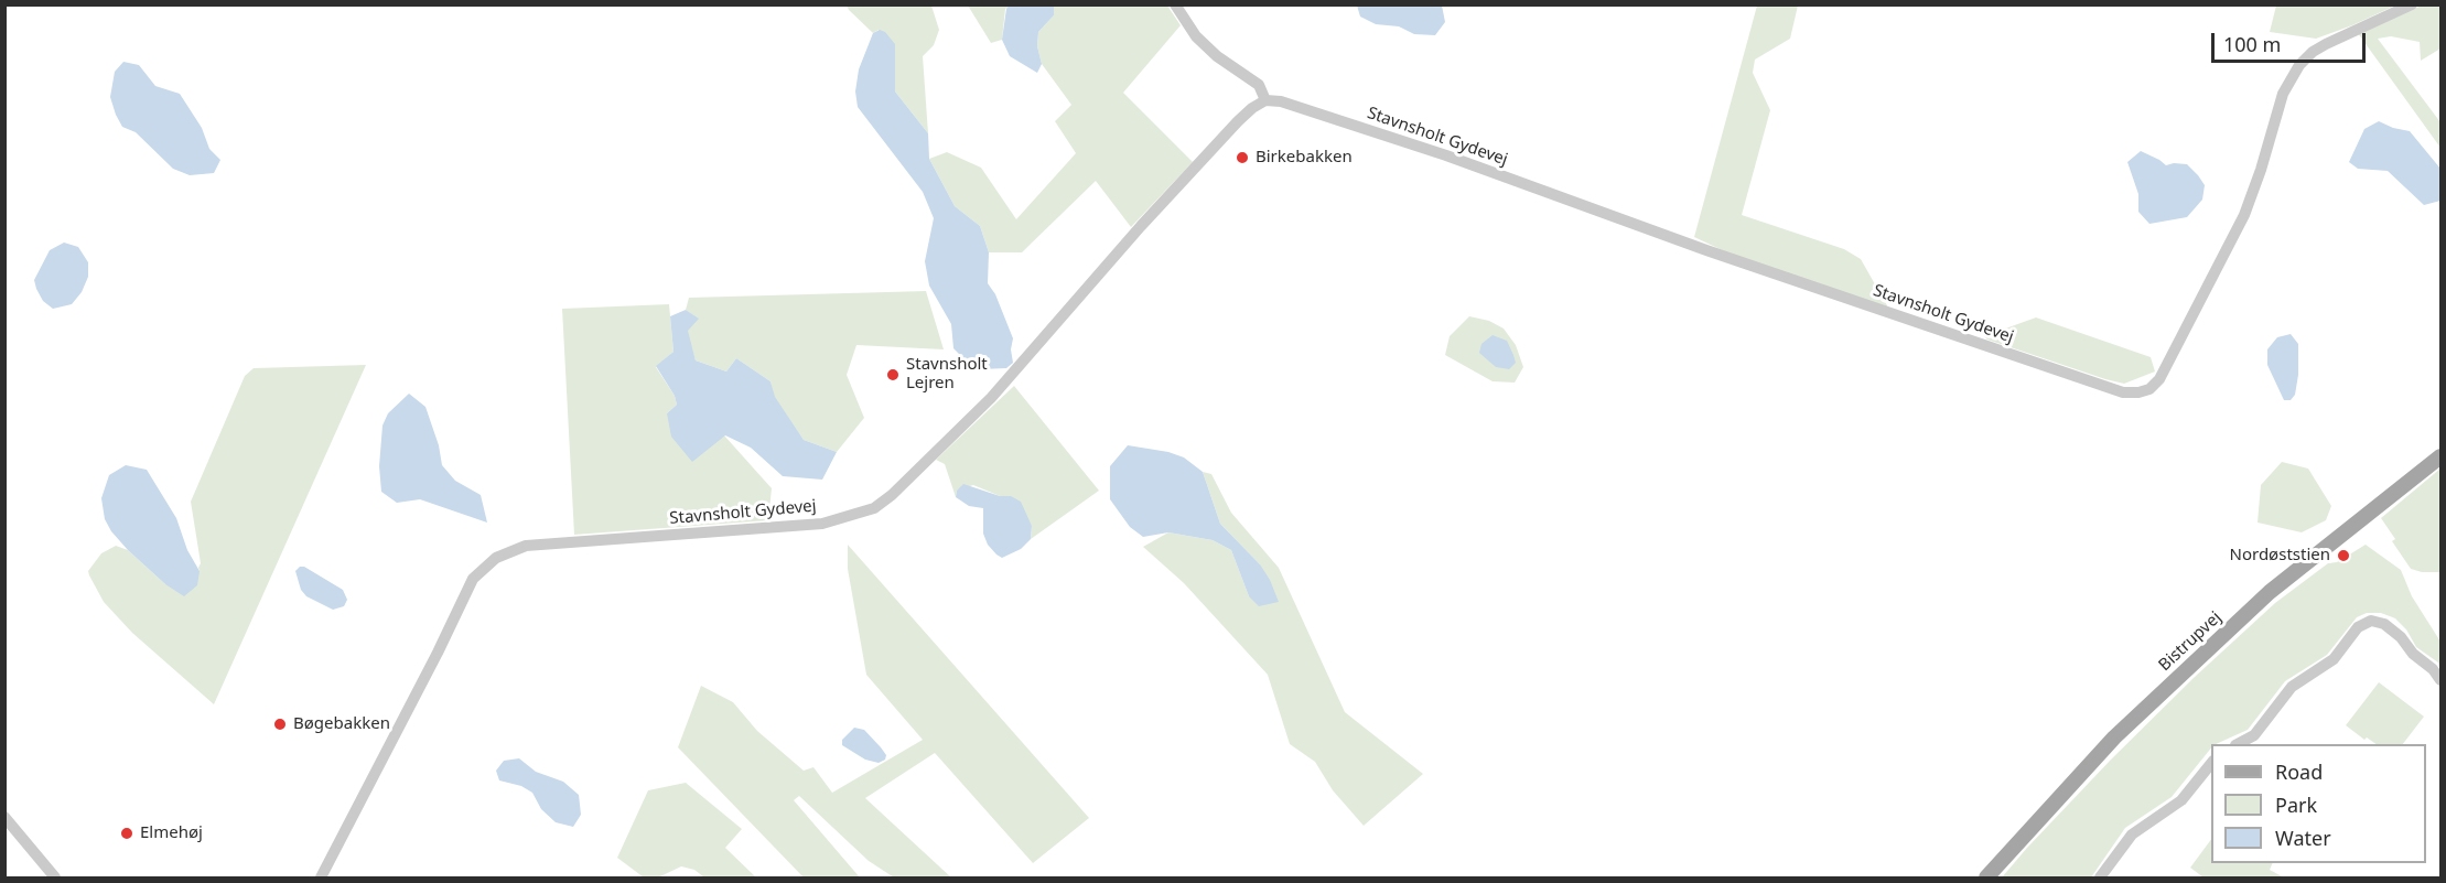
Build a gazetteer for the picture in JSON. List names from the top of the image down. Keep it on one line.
{"streets":{"main road":["Bistrupvej"],"street":["Stavnsholt Gydevej"]},"places":["Birkebakken","Stavnsholt Lejren","Nordøststien","Bøgebakken","Elmehøj"],"legend":["Road","Park","Water"],"scale_bar":"100 m"}
